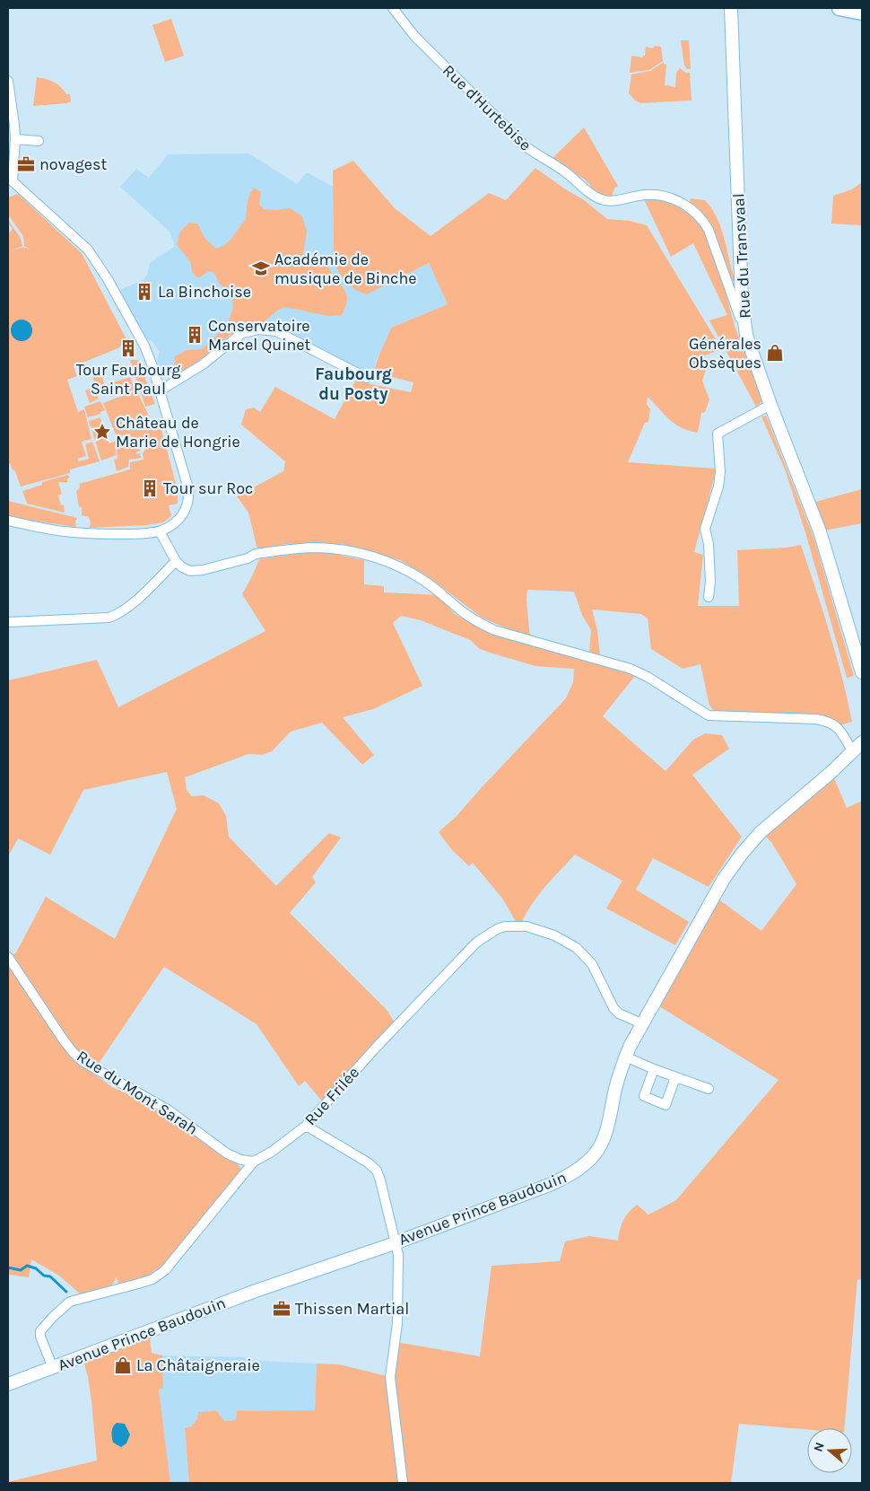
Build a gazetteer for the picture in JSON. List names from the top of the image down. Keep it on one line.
{"streets":{"street":["Rue d'Hurtebise","Rue du Transvaal","Rue du Mont Sarah","Rue Frilée","Avenue Prince Baudouin"]},"crossings":[["Rue d'Hurtebise","Rue du Transvaal"],["Rue du Mont Sarah","Rue Frilée"],["Rue Frilée","Avenue Prince Baudouin"]],"districts":["Faubourg du Posty"],"places":{"office":["novagest","Thissen Martial"],"school or university":["Académie de musique de Binche"],"building":["La Binchoise","Conservatoire Marcel Quinet","Tour Faubourg Saint Paul","Tour sur Roc"],"shop":["Générales Obsèques","La Châtaigneraie"],"place":["Château de Marie de Hongrie"]},"north":"left"}
